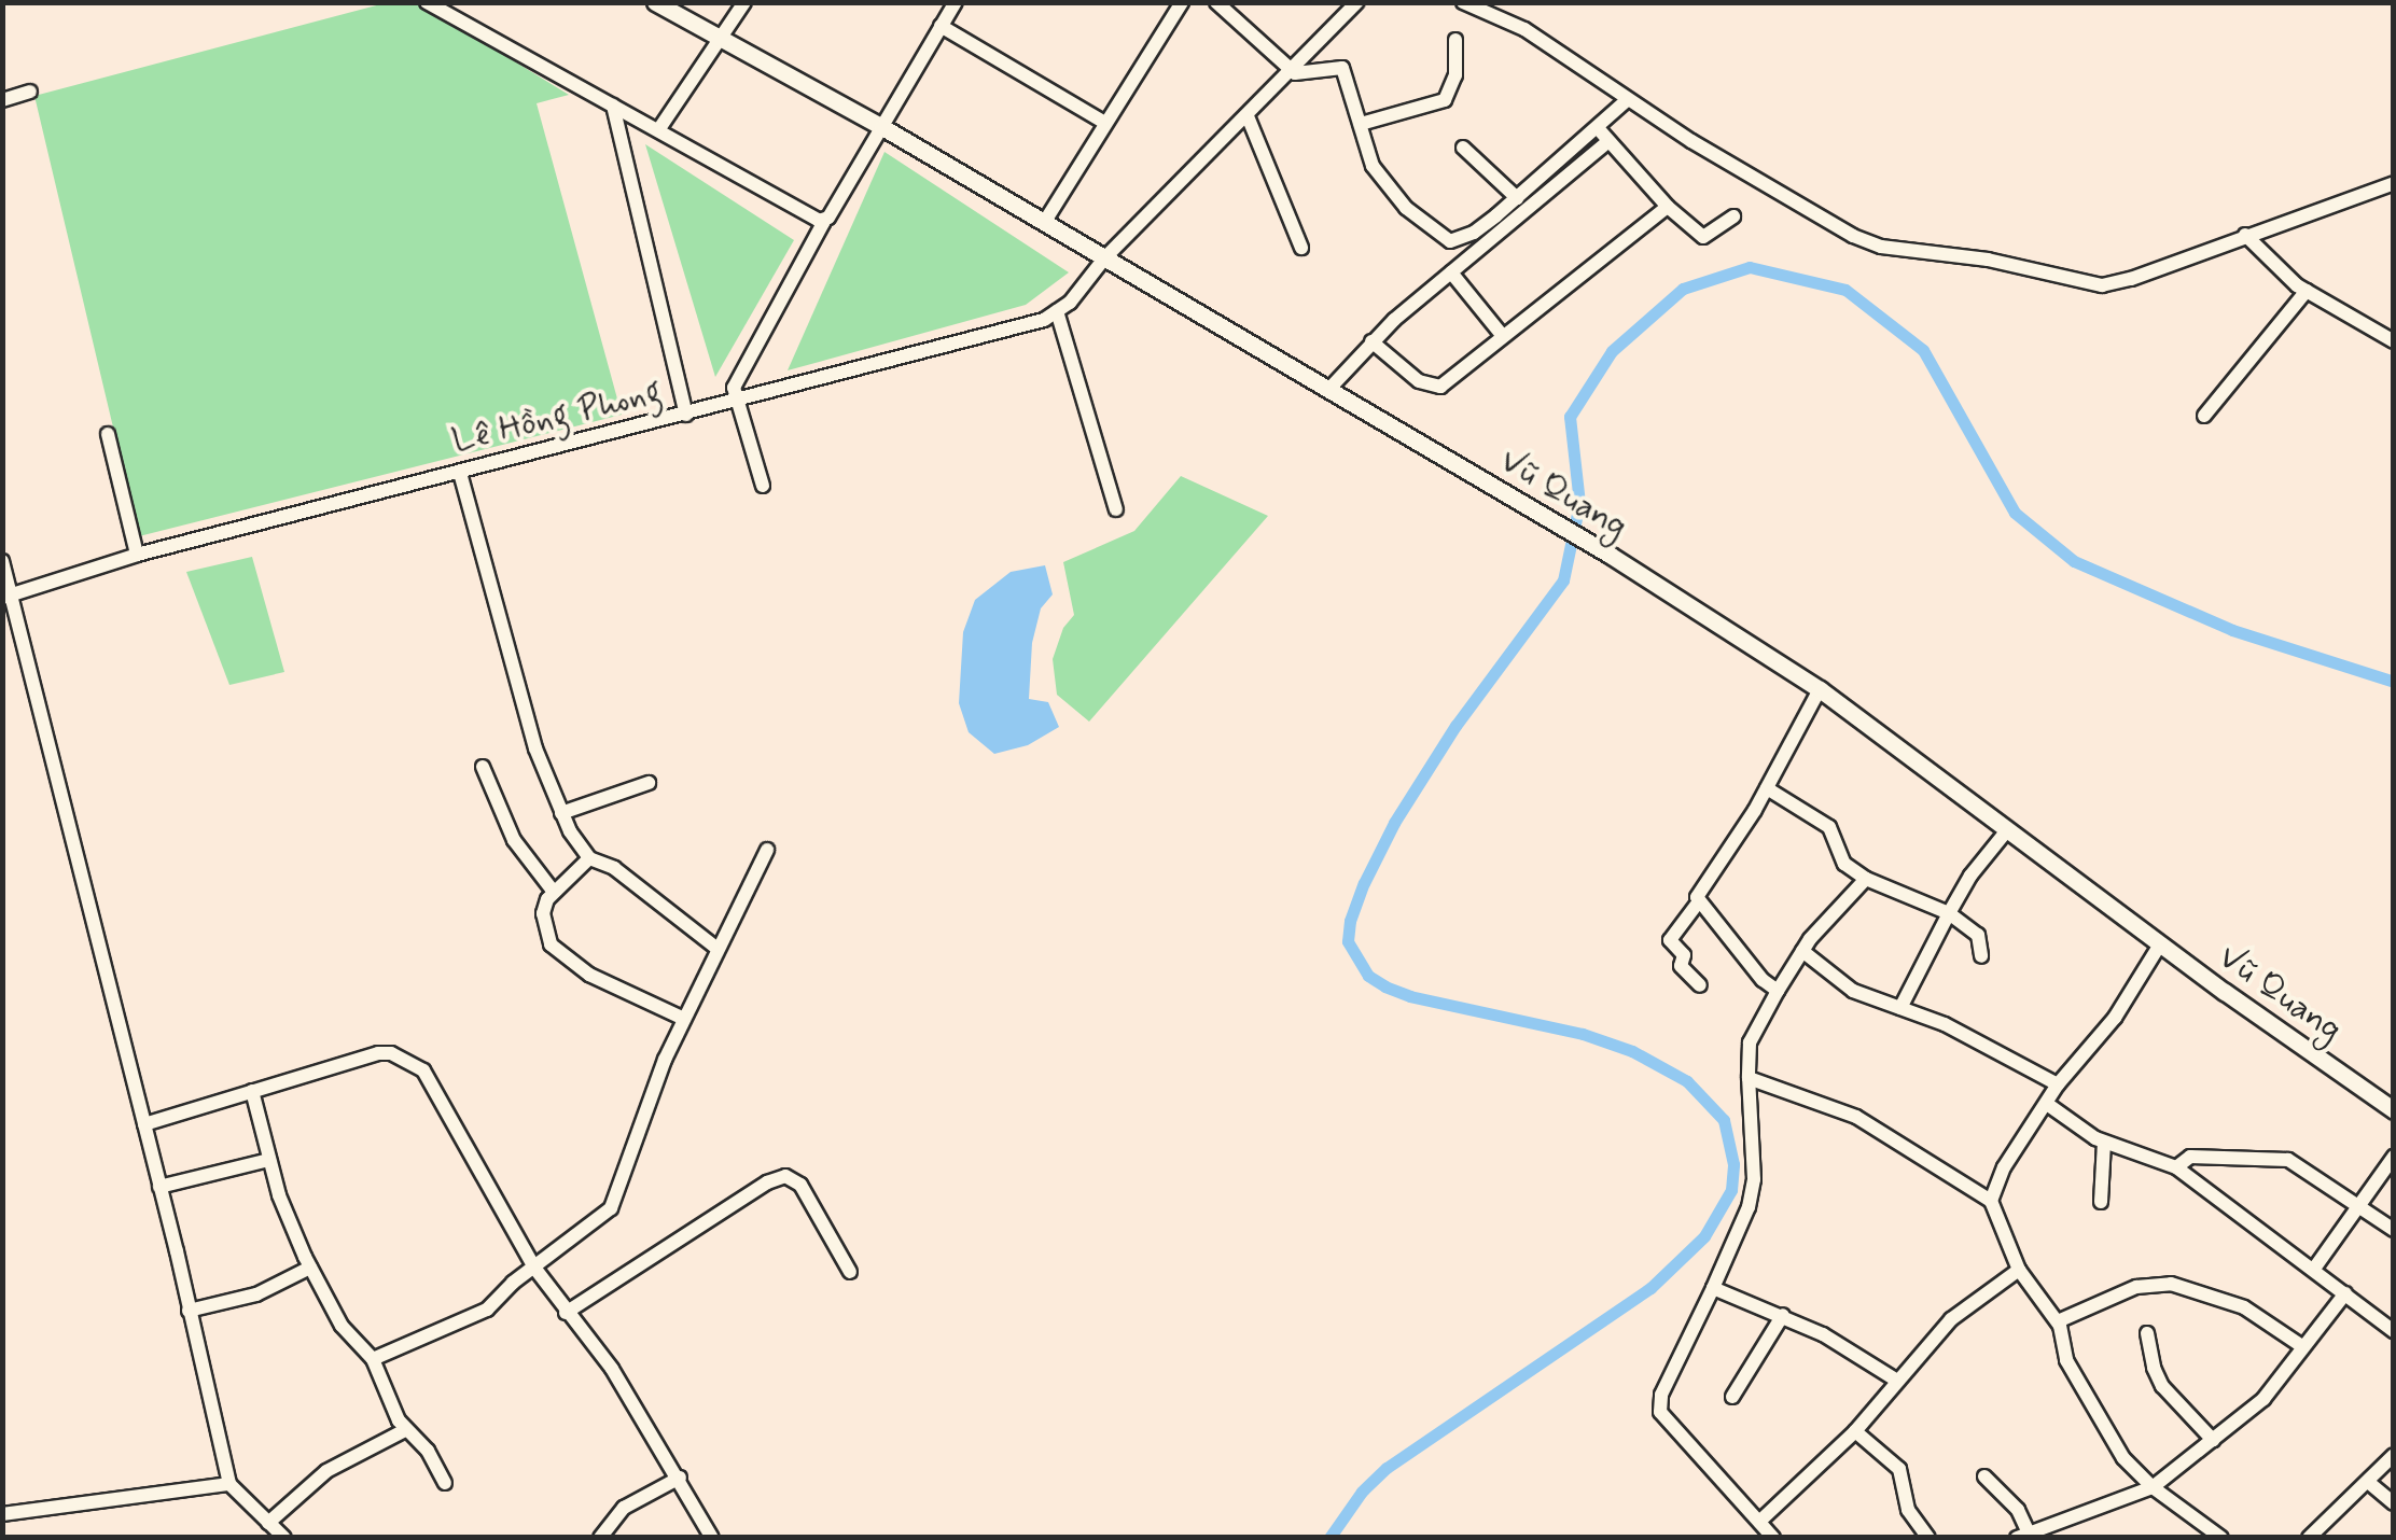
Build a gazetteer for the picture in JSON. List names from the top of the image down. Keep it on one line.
{"streets":{"main road":["Vũ Quang"],"street":["Lê Hồng Phong"]},"crossings":[["Lê Hồng Phong","Vũ Quang"]]}
